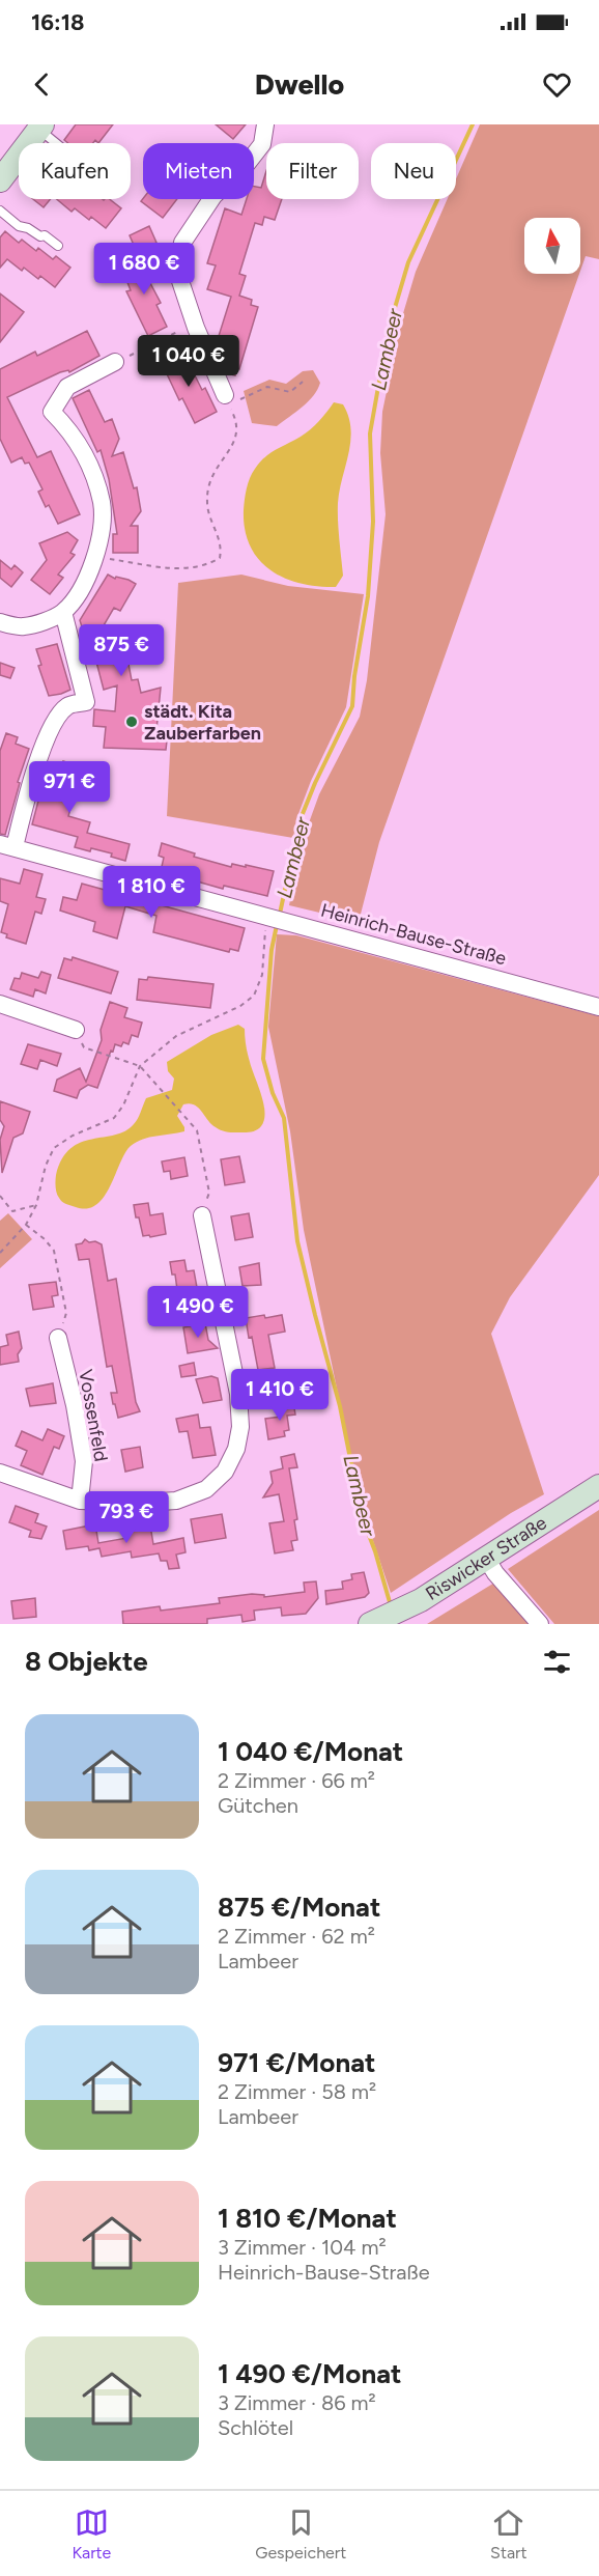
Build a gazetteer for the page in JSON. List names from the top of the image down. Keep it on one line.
{"streets":{"street":["Heinrich-Bause-Straße","Vossenfeld","Riswicker Straße"]},"water":["Lambeer"],"places":["städt. Kita Zauberfarben"],"north":"top","page":{"status":"16:18","header":"Dwello","chip":["Kaufen","Mieten","Filter","Neu"],"price":["1 680 €","1 040 €","875 €","971 €","1 810 €","1 490 €","1 410 €","793 €"],"heading":"8 Objekte","list":[{"name":"1 040 €/Monat","note":"2 Zimmer · 66 m² · Gütchen"},{"name":"875 €/Monat","note":"2 Zimmer · 62 m² · Lambeer"},{"name":"971 €/Monat","note":"2 Zimmer · 58 m² · Lambeer"},{"name":"1 810 €/Monat","note":"3 Zimmer · 104 m² · Heinrich-Bause-Straße"},{"name":"1 490 €/Monat","note":"3 Zimmer · 86 m² · Schlötel"}],"tabs":["Karte","Gespeichert","Start"]}}
